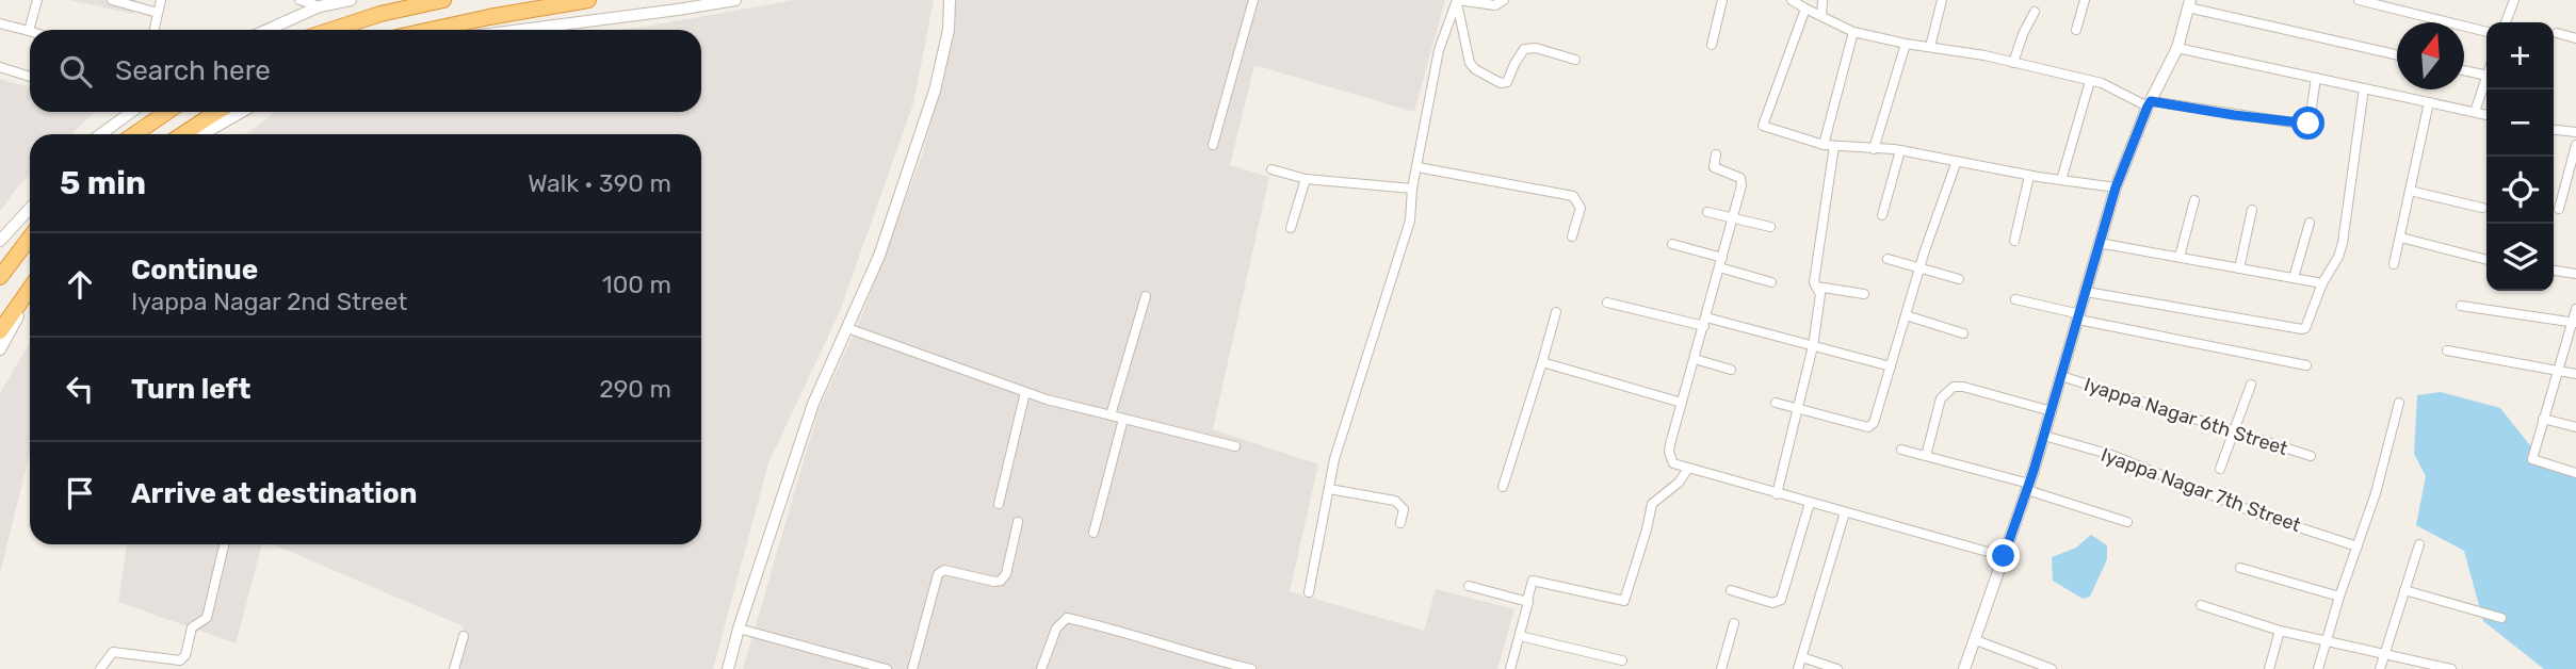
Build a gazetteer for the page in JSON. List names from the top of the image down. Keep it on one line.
{"streets":{"street":["Iyappa Nagar 6th Street","Iyappa Nagar 7th Street"]},"north":"top","page":{"map_buttons":["+","−"],"search":"Search here","heading":["5 min","Walk · 390 m"],"list":[["Continue","Iyappa Nagar 2nd Street","100 m"],["Turn left","290 m"],"Arrive at destination"]}}
